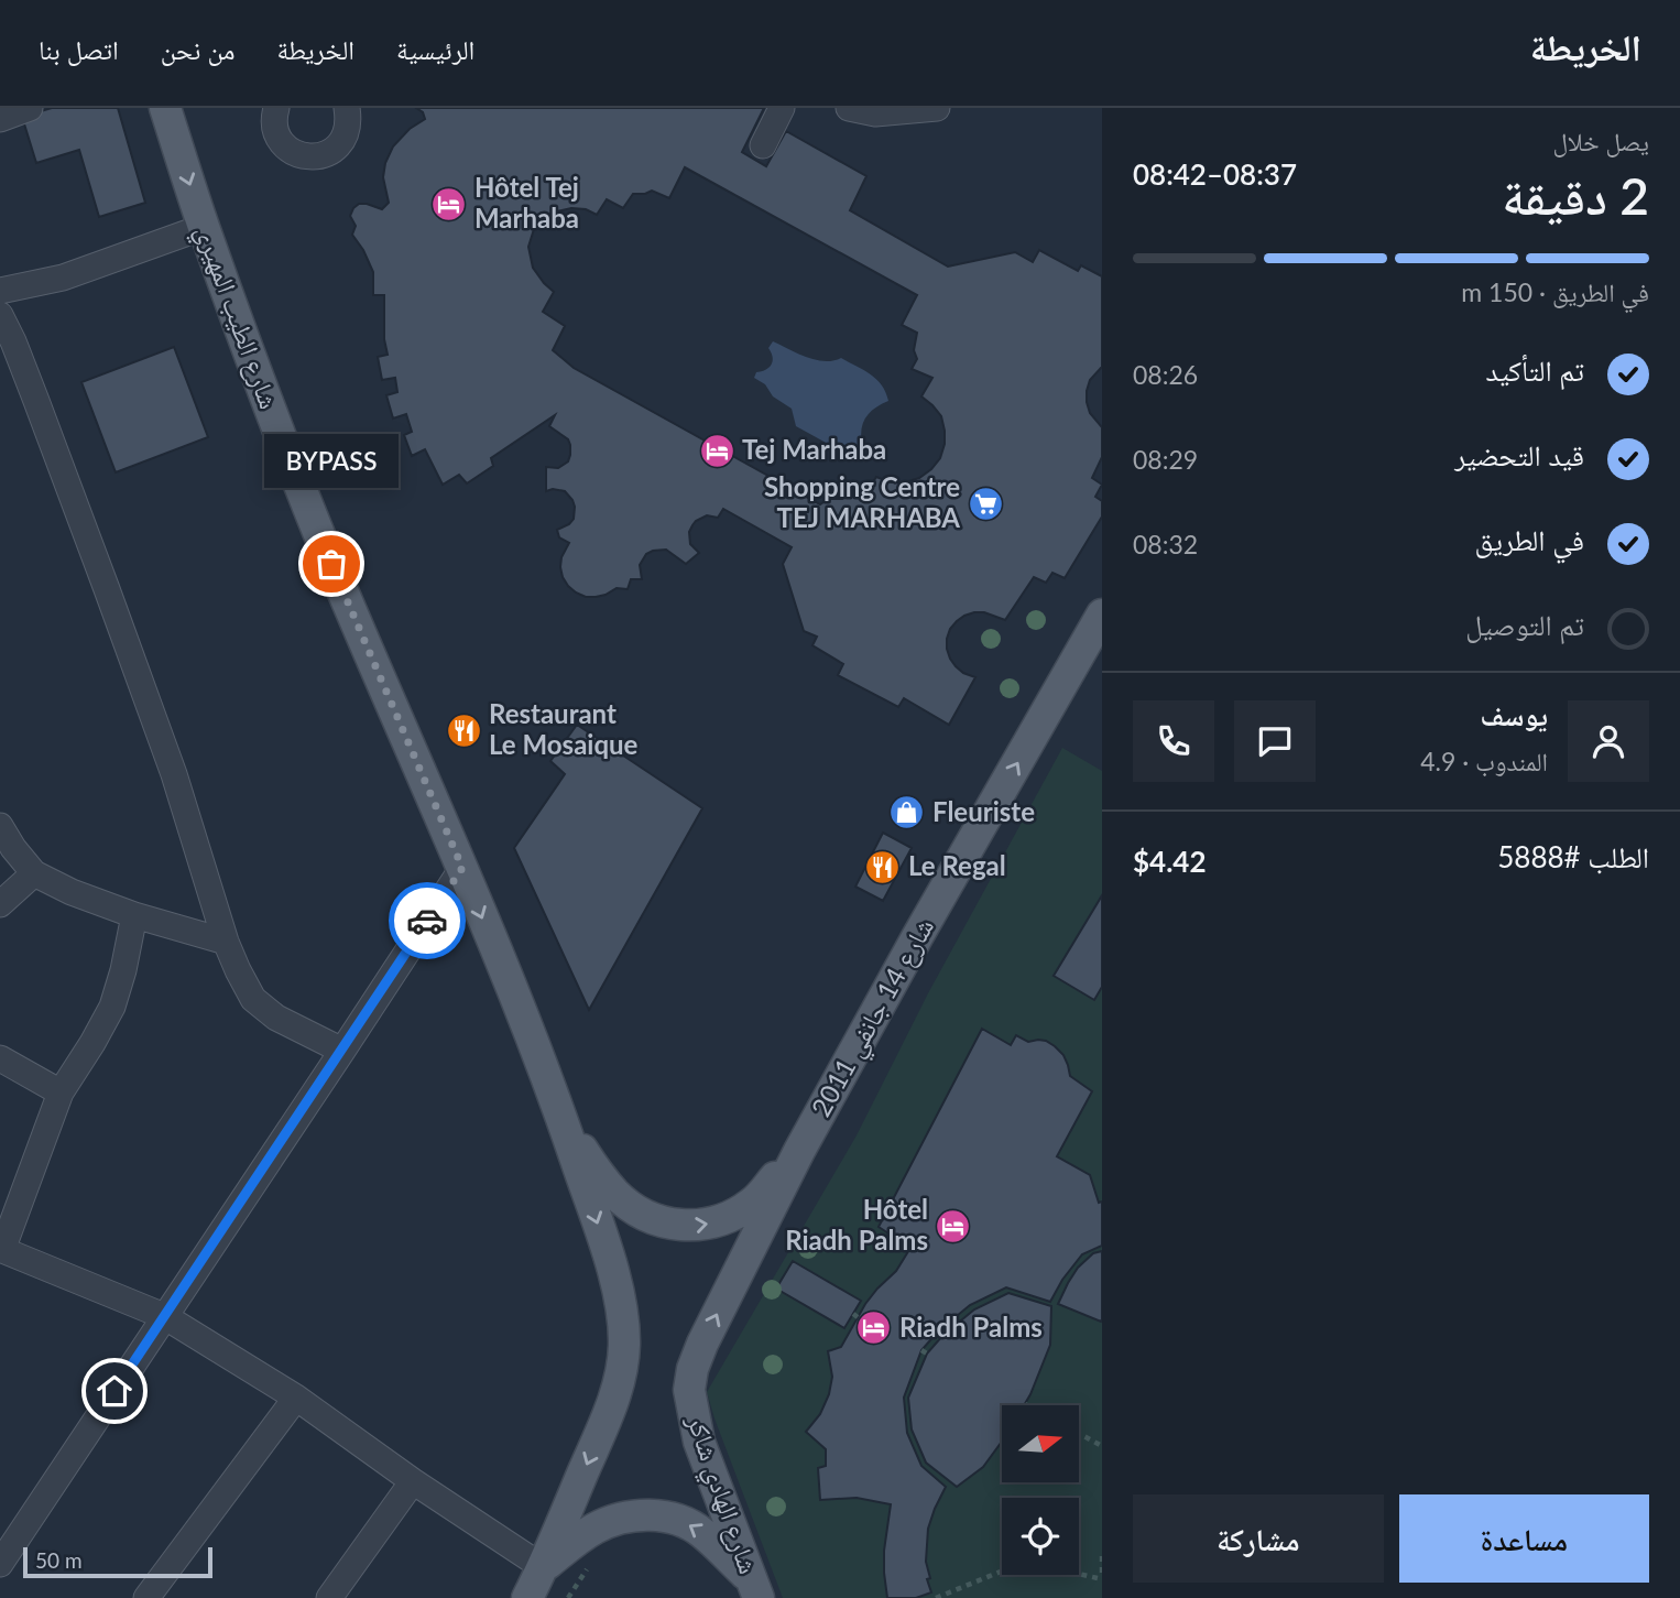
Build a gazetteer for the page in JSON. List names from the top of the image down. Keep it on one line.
{"streets":{"main road":["شارع الطيب المهيري","شارع 14 جانفي 2011","شارع الهادي شاكر"]},"crossings":[["شارع 14 جانفي 2011","شارع الهادي شاكر"]],"one_way":["شارع الطيب المهيري","شارع 14 جانفي 2011"],"places":{"hotel":["Hôtel Tej Marhaba","Tej Marhaba","Hôtel Riadh Palms","Riadh Palms"],"supermarket":["Shopping Centre TEJ MARHABA"],"other":["BYPASS"],"restaurant":["Restaurant Le Mosaique","Le Regal"],"shop":["Fleuriste"]},"scale_bar":"50 m","north":"right","page":{"header":"الخريطة","nav":["الرئيسية","الخريطة","من نحن","اتصل بنا"],"heading":["2 دقيقة","يصل خلال","08:37–08:42"],"panel":["يوسف","المندوب · 4.9","الطلب #5888","$4.42"],"bar":"في الطريق · 150 m","list":[["تم التأكيد","08:26"],["قيد التحضير","08:29"],["في الطريق","08:32"],"تم التوصيل"],"bubble":"BYPASS","buttons":["مساعدة","مشاركة"],"scale":"50 m"}}
